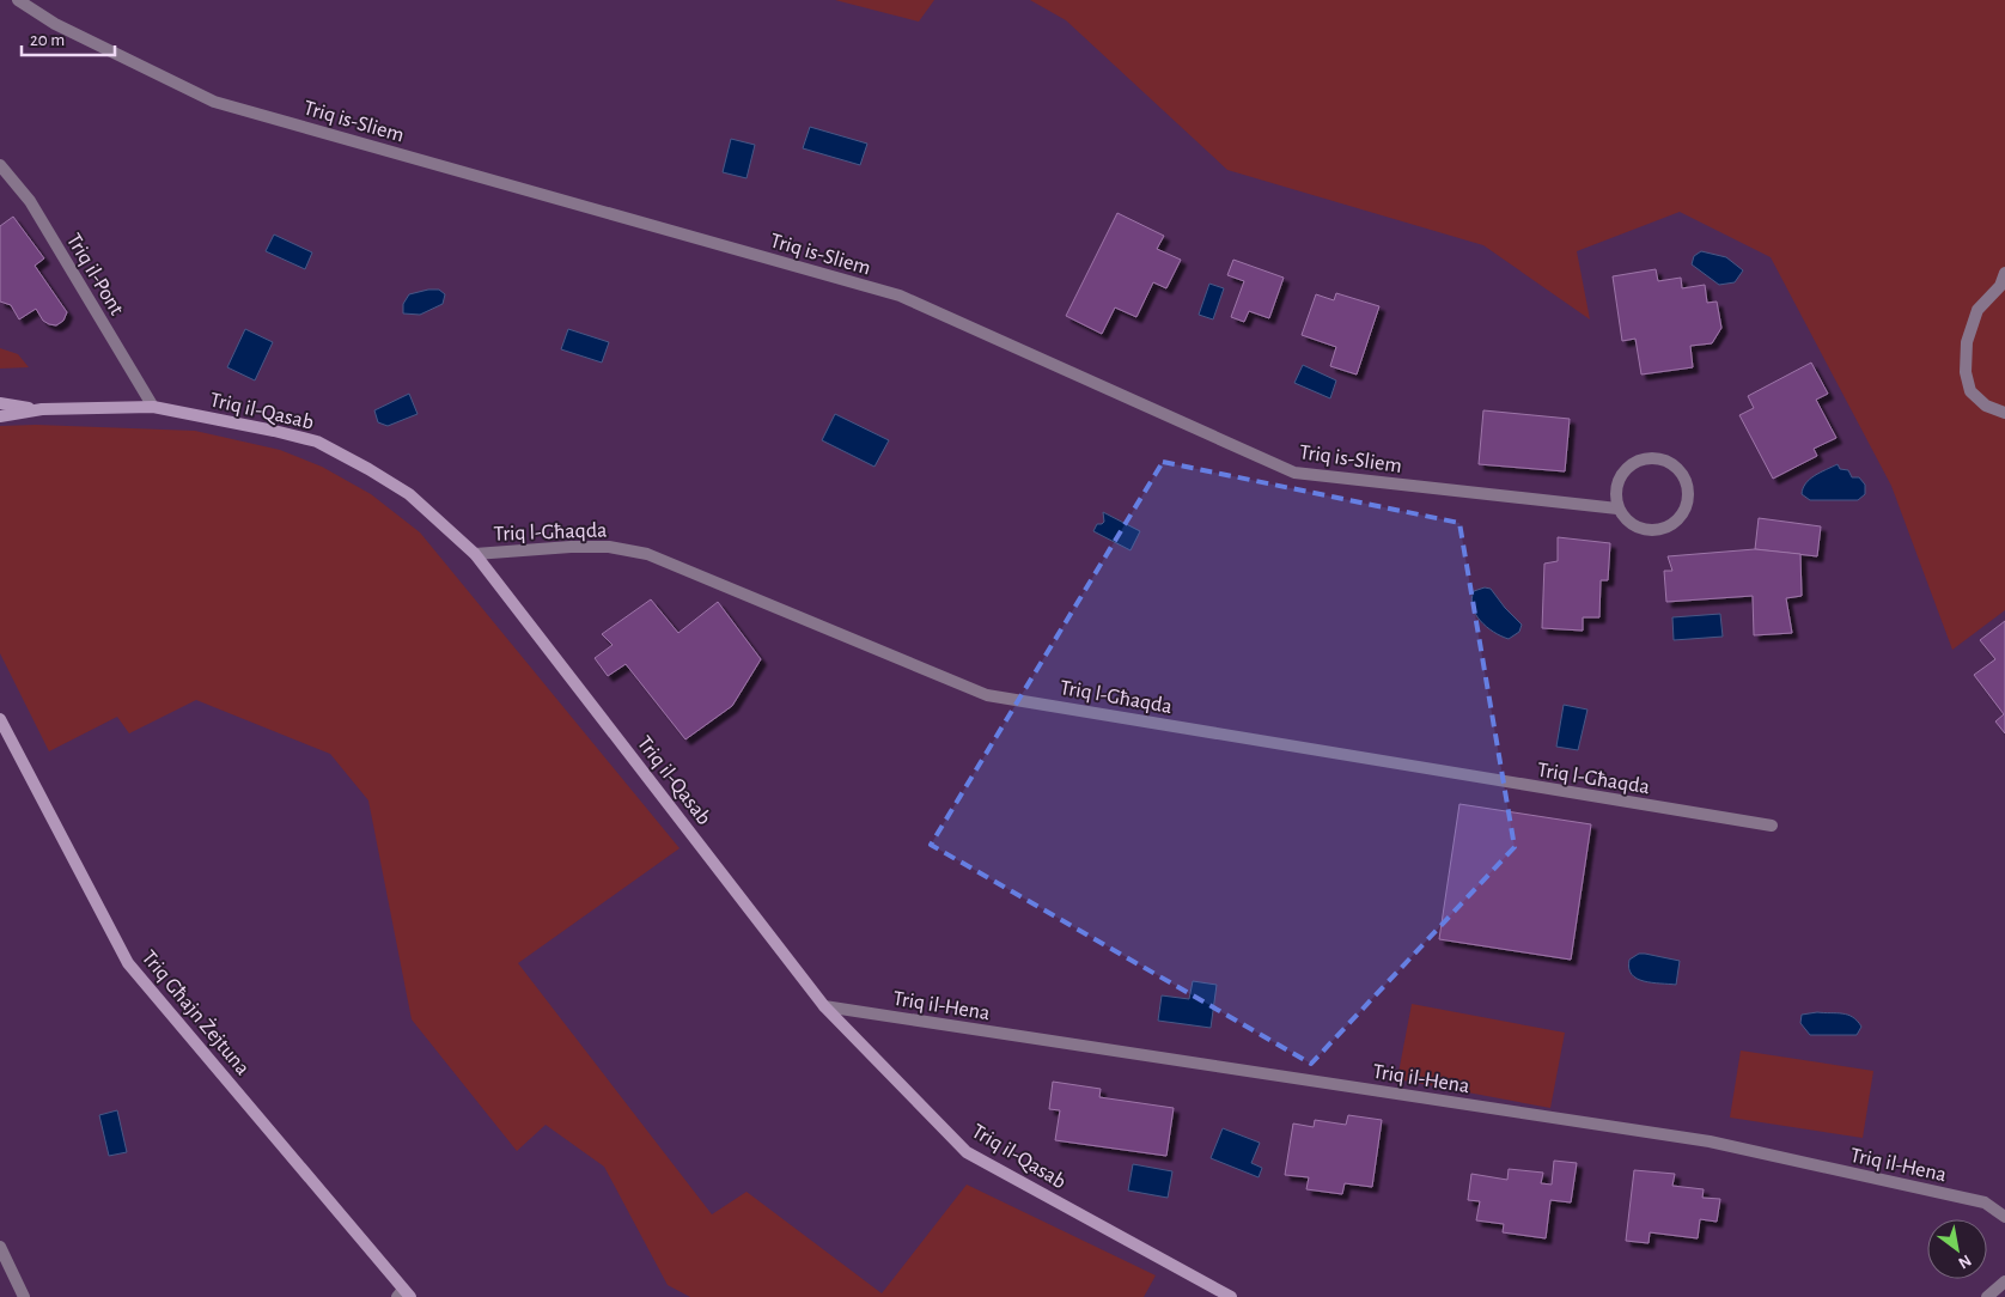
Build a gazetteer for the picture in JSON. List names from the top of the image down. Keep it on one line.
{"streets":{"street":["Triq is-Sliem","Triq il-Pont","Triq il-Qasab","Triq l-Għaqda","Triq il-Hena","Triq Għajn Żejtuna"]},"crossings":[["Triq il-Pont","Triq il-Qasab"],["Triq il-Qasab","Triq l-Għaqda"],["Triq il-Qasab","Triq il-Hena"]],"scale_bar":"20 m","north":"bottom right"}
